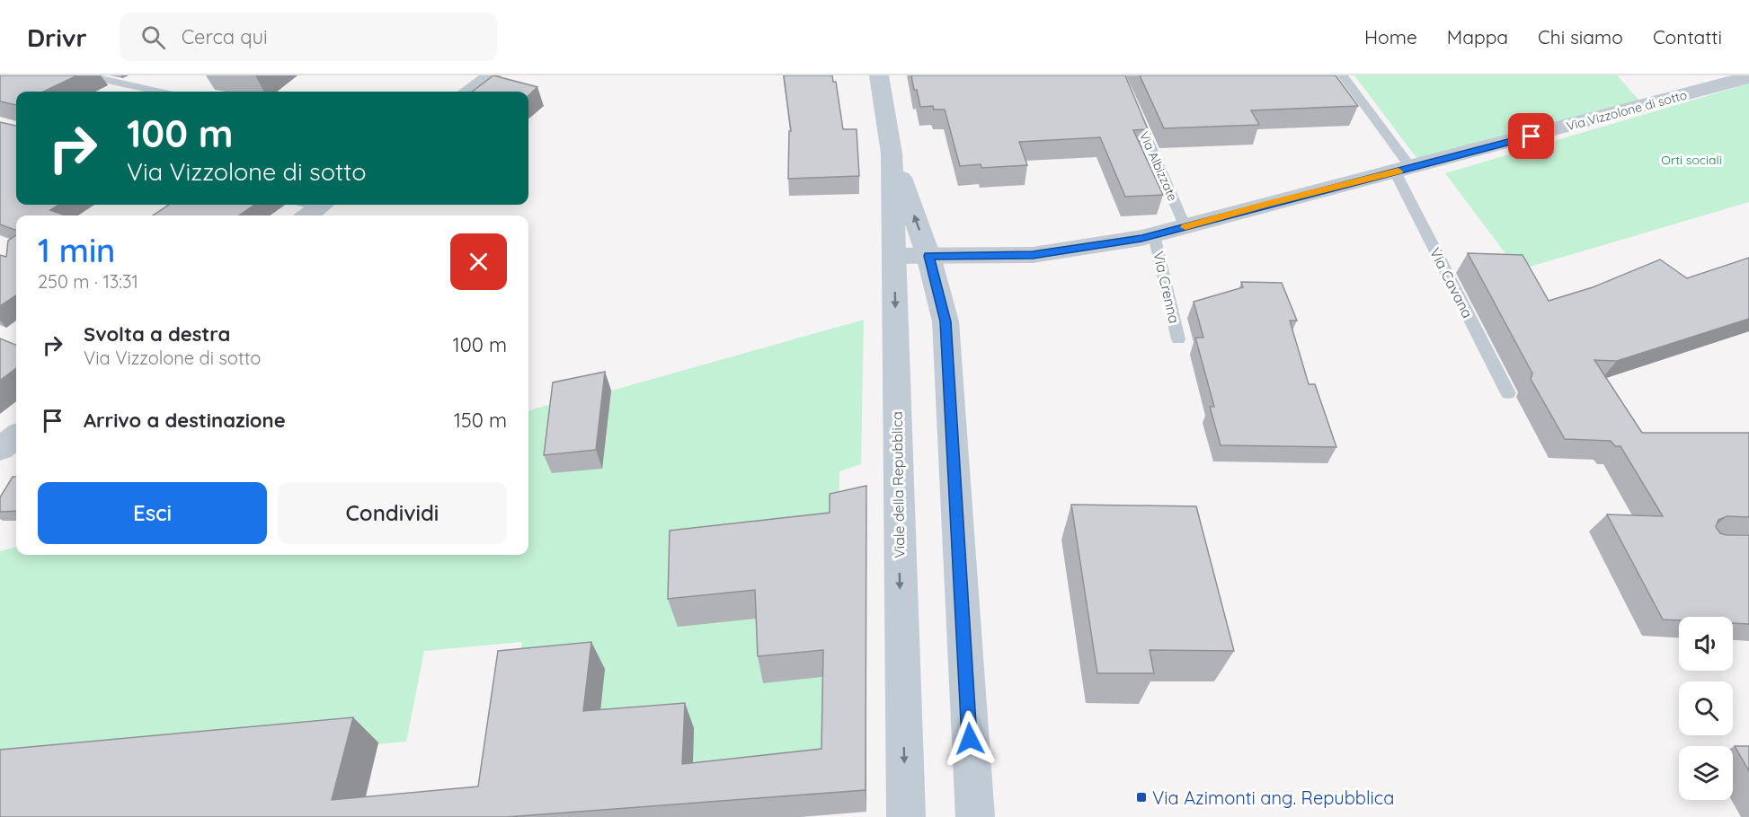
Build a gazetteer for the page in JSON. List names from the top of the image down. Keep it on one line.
{"streets":{"street":["Via Vizzolone di sotto","Viale della Repubblica"],"lane":["Via Albizzate","Via Cavana","Via Crenna"]},"crossings":[["Via Vizzolone di sotto","Via Albizzate"],["Via Vizzolone di sotto","Via Cavana"],["Via Vizzolone di sotto","Via Crenna"],["Via Vizzolone di sotto","Viale della Repubblica"]],"parks":["Orti sociali"],"places":{"transit":["Via Azimonti ang. Repubblica"]},"page":{"header":"Drivr","search":"Cerca qui","nav":["Home","Mappa","Chi siamo","Contatti"],"turn":["100 m","Via Vizzolone di sotto"],"heading":["1 min","250 m · 13:31"],"list":[{"name":"Svolta a destra","note":"Via Vizzolone di sotto","value":"100 m"},{"name":"Arrivo a destinazione","value":"150 m"}],"buttons":["Esci","Condividi"]}}
